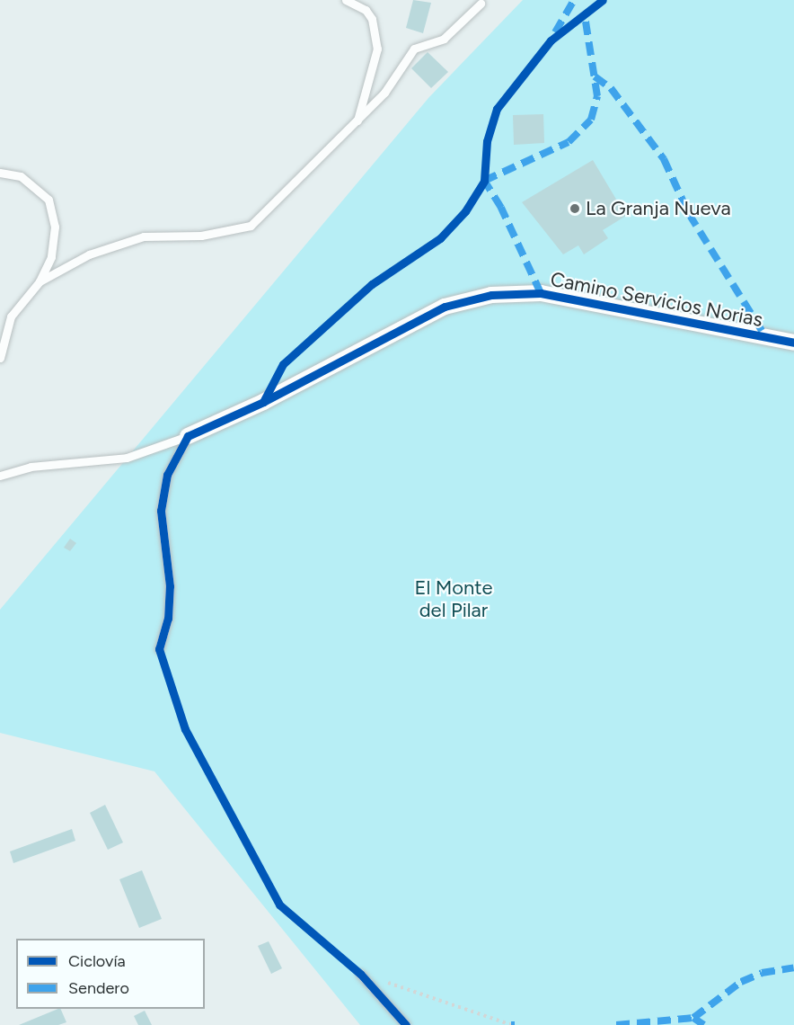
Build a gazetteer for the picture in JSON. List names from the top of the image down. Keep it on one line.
{"streets":{"street":["Camino Servicios Norias"]},"parks":["El Monte del Pilar"],"places":["La Granja Nueva"],"legend":["Ciclovía","Sendero"]}
